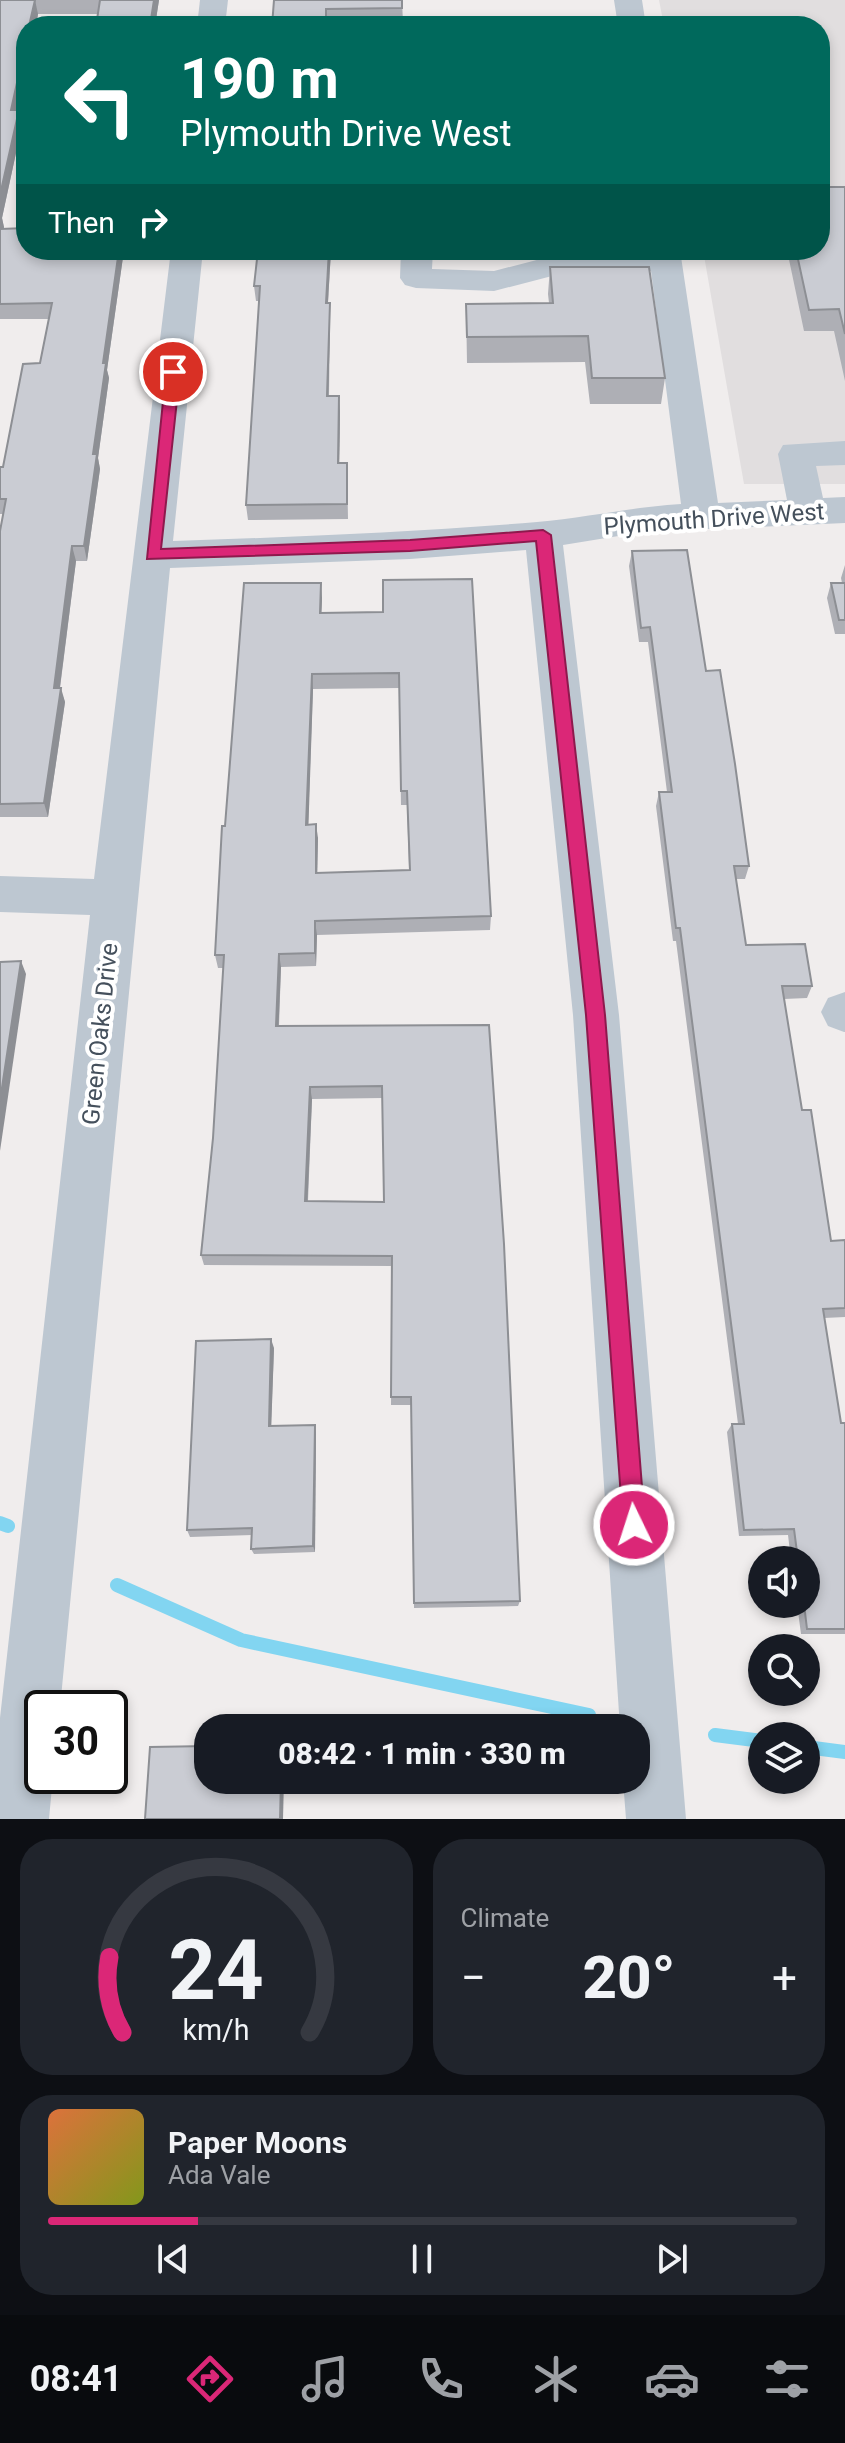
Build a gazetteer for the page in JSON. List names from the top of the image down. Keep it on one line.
{"streets":{"street":["Plymouth Drive West","Green Oaks Drive"]},"crossings":[["Plymouth Drive West","Green Oaks Drive"]],"page":{"turn":["190 m","Plymouth Drive West"],"then":"Then","limit":"30","trip":"08:42 · 1 min · 330 m","tile":"Climate","heat":["−","20°","+"],"song":["Paper Moons","Ada Vale"],"tabs":"08:41","gauge":["24","km/h"]}}
